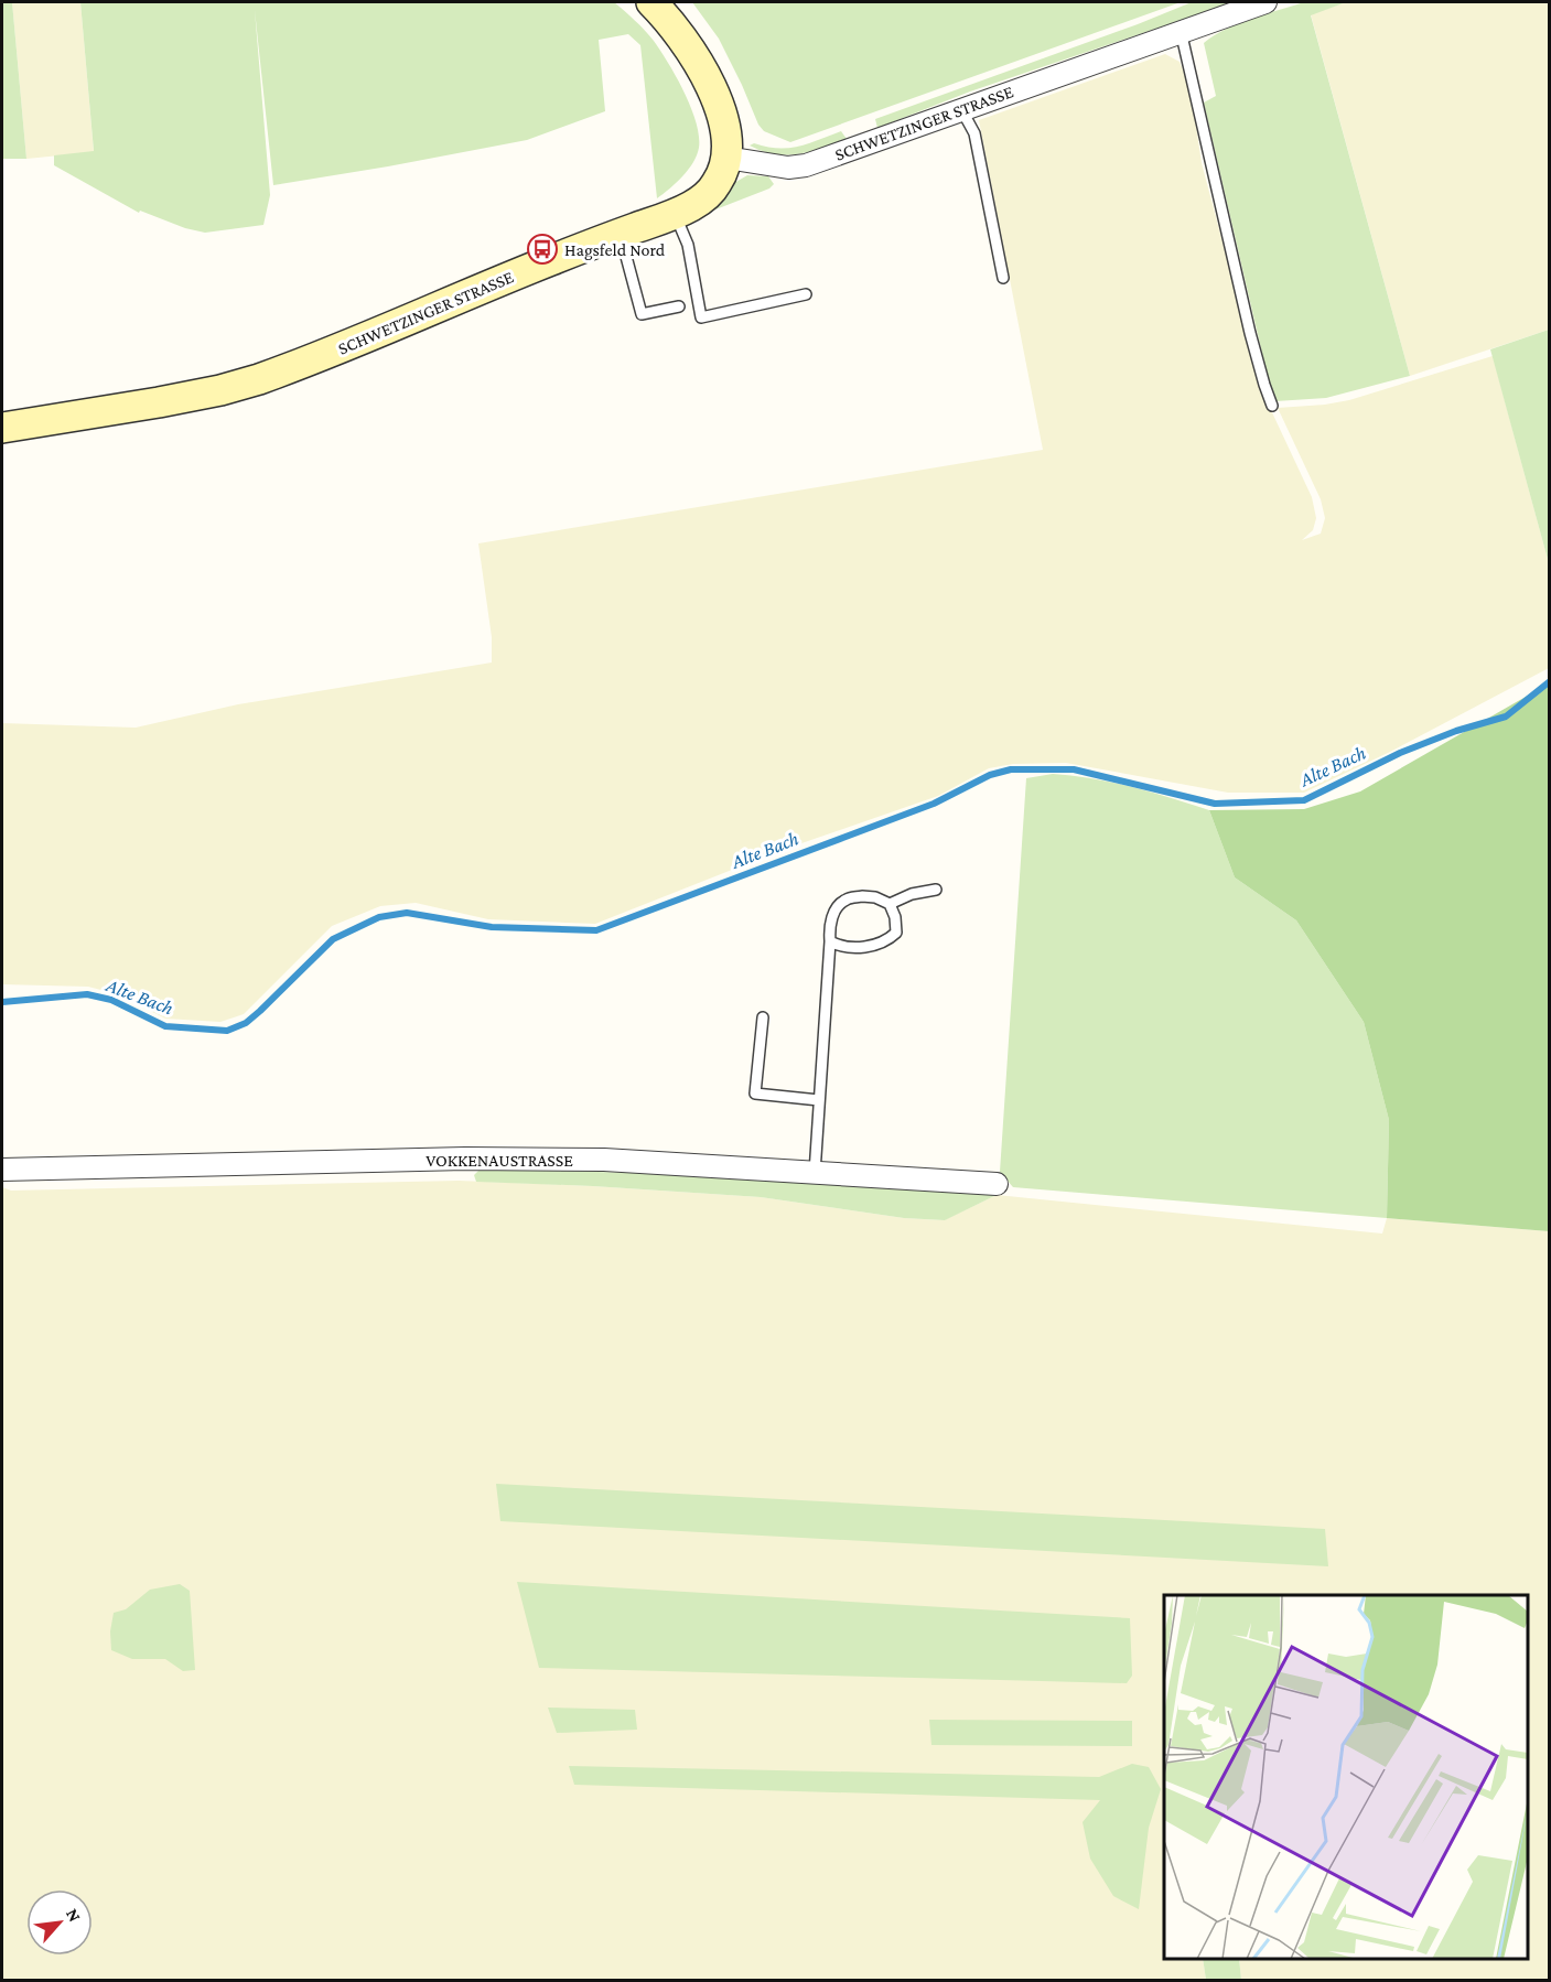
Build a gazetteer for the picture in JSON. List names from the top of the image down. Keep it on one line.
{"streets":{"main road":["SCHWETZINGER STRASSE"],"street":["VOKKENAUSTRASSE"]},"water":["Alte Bach"],"places":{"bus stop":["Hagsfeld Nord"]},"north":"top right"}
